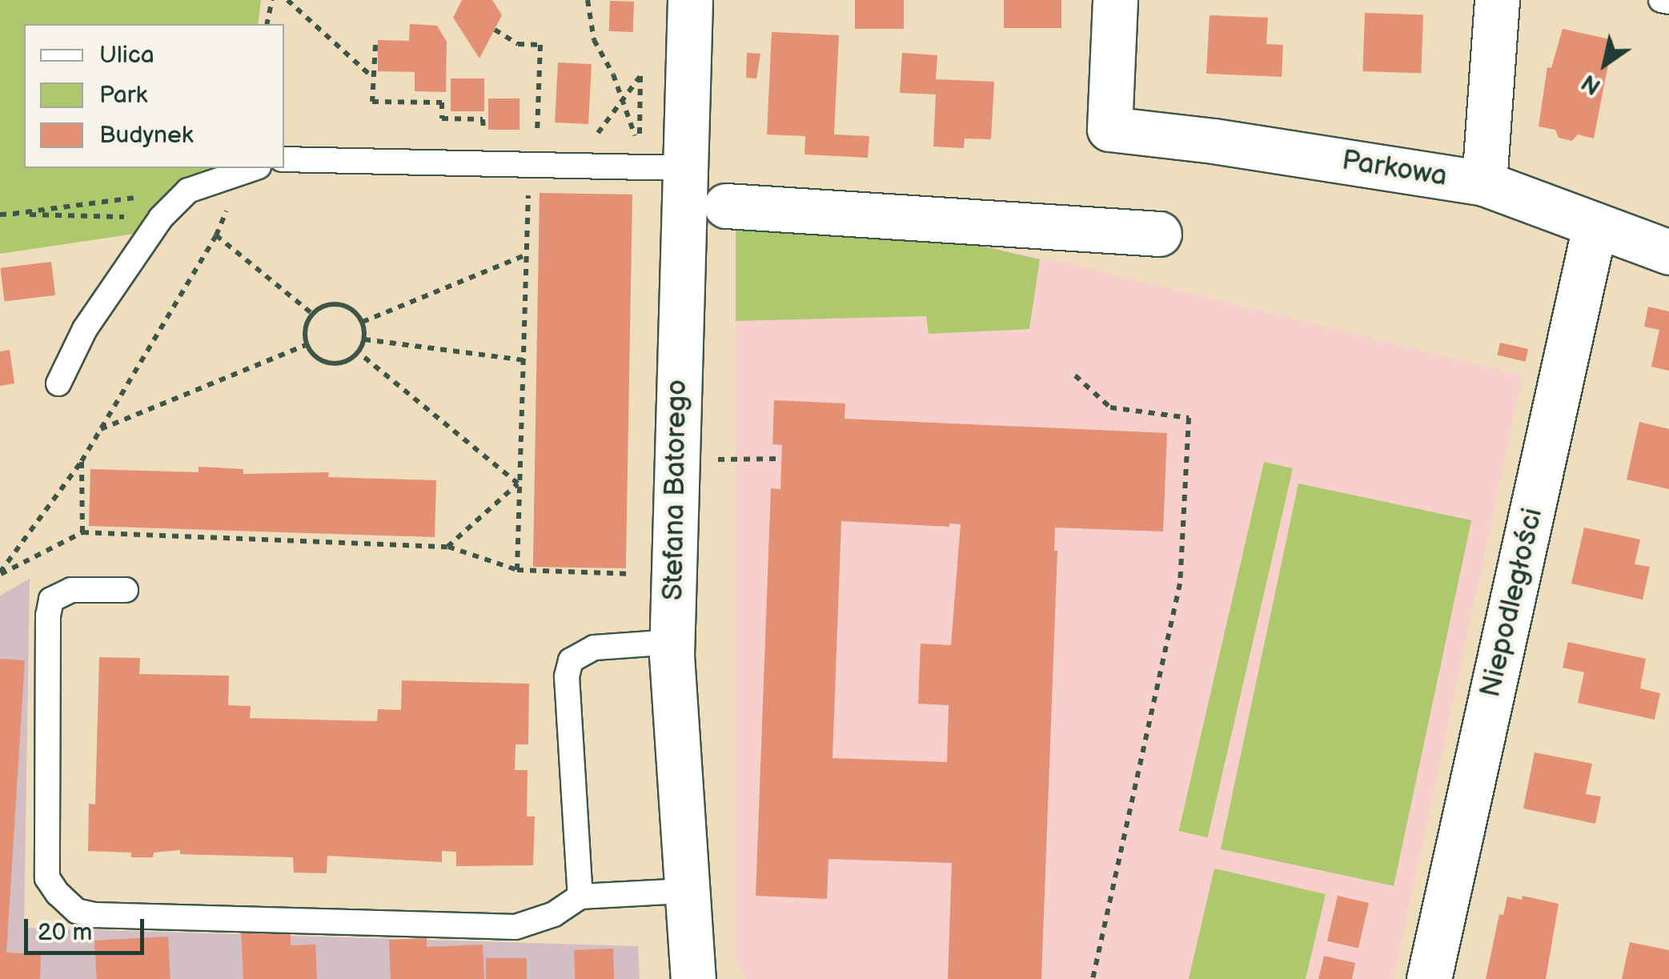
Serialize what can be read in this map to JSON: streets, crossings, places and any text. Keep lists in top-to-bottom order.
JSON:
{
  "streets": {
    "street": ["Parkowa", "Stefana Batorego", "Niepodległości"]
  },
  "crossings": [
    ["Parkowa", "Niepodległości"]
  ],
  "legend": ["Ulica", "Park", "Budynek"],
  "scale_bar": "20 m",
  "north": "bottom left"
}
